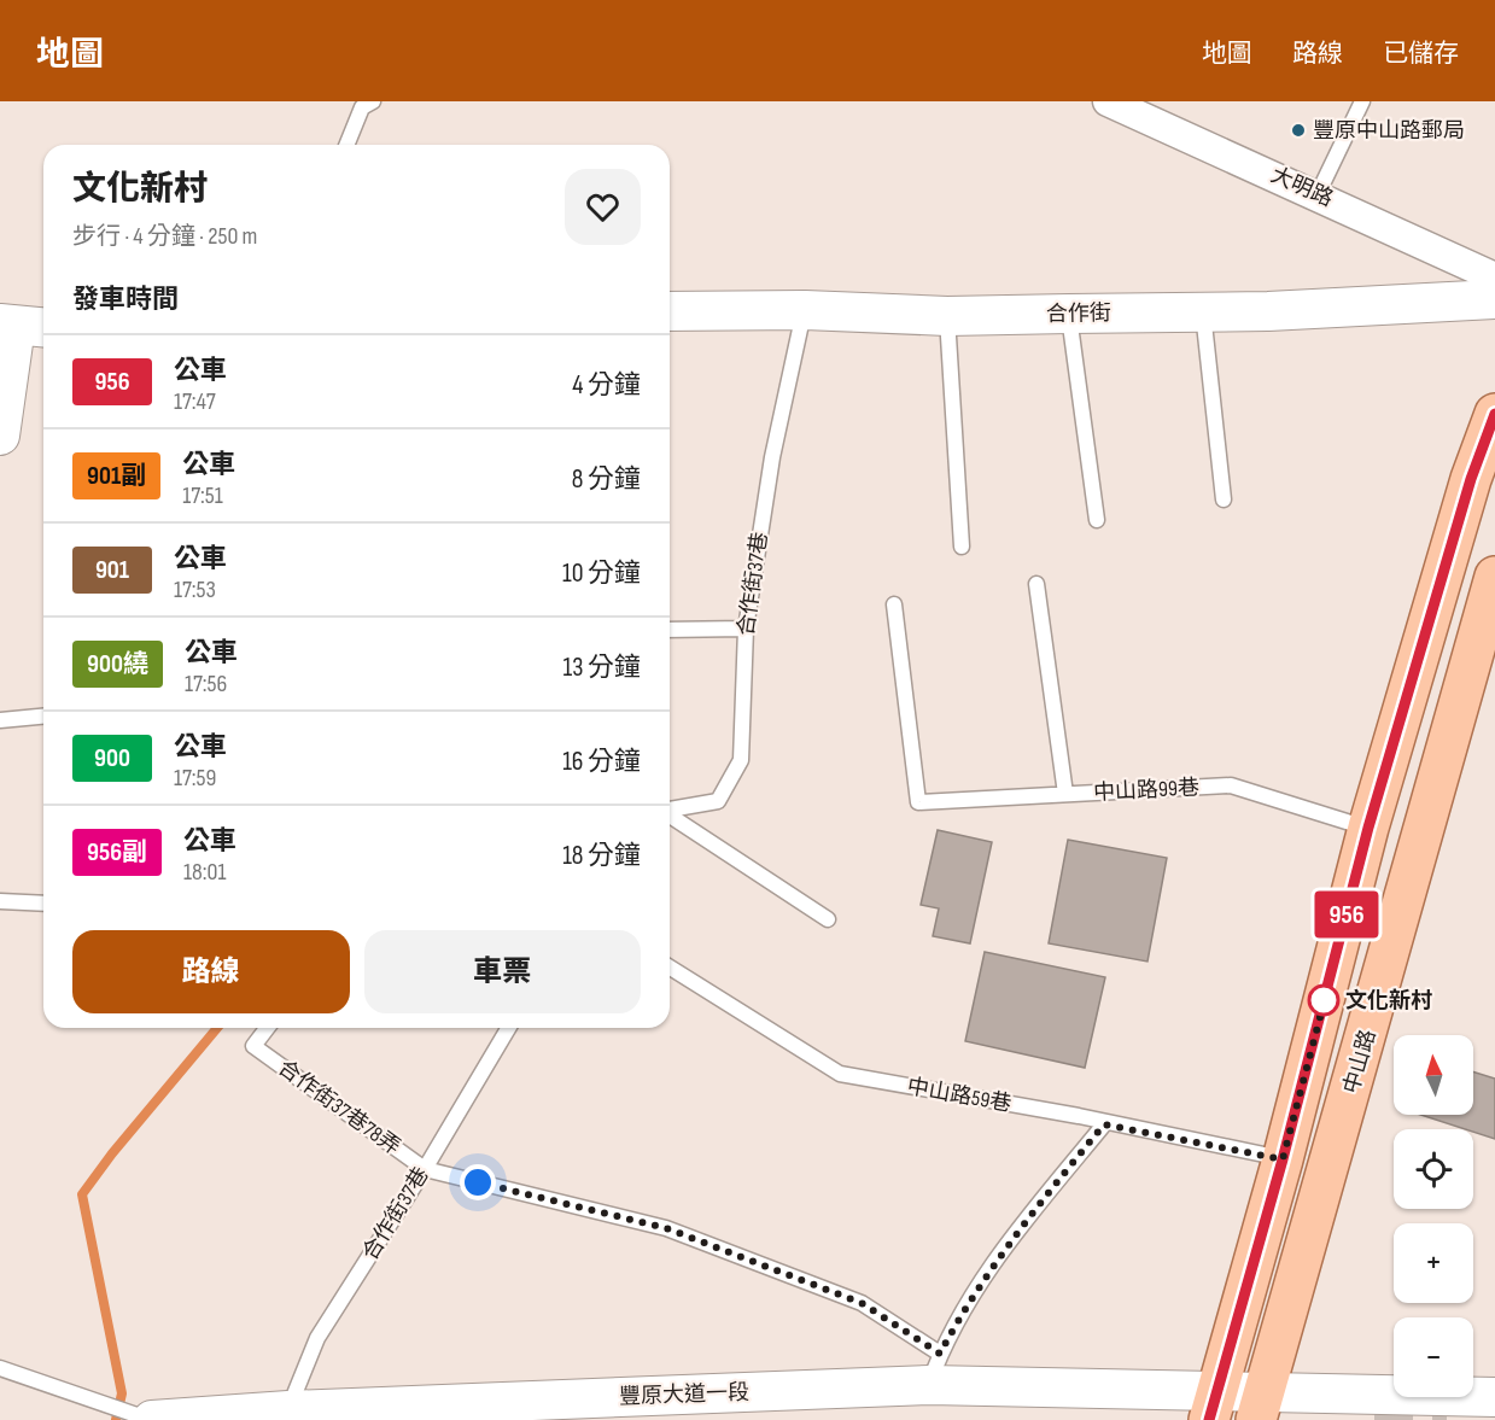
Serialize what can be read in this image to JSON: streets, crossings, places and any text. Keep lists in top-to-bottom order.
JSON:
{
  "streets": {
    "main road": ["中山路"],
    "street": ["大明路", "合作街", "豐原大道一段"],
    "lane": [
      "合作街37巷",
      "中山路99巷",
      "中山路59巷",
      "合作街37巷78弄"
    ]
  },
  "crossings": [
    ["合作街", "合作街37巷"],
    ["合作街37巷", "合作街37巷78弄"],
    ["合作街37巷", "豐原大道一段"],
    ["中山路", "豐原大道一段"]
  ],
  "places": ["豐原中山路郵局", "文化新村"],
  "lines": ["bus line 956"],
  "north": "top",
  "page": {
    "header": "地圖",
    "nav": ["地圖", "路線", "已儲存"],
    "on_map": "956",
    "heading": [
      ["文化新村", "步行 · 4 分鐘 · 250 m"],
      "發車時間"
    ],
    "list": [
      {
        "mark": "956",
        "name": "公車",
        "note": "17:47",
        "value": "4 分鐘"
      },
      {
        "mark": "901副",
        "name": "公車",
        "note": "17:51",
        "value": "8 分鐘"
      },
      {
        "mark": "901",
        "name": "公車",
        "note": "17:53",
        "value": "10 分鐘"
      },
      {
        "mark": "900繞",
        "name": "公車",
        "note": "17:56",
        "value": "13 分鐘"
      },
      {
        "mark": "900",
        "name": "公車",
        "note": "17:59",
        "value": "16 分鐘"
      },
      {
        "mark": "956副",
        "name": "公車",
        "note": "18:01",
        "value": "18 分鐘"
      }
    ],
    "buttons": ["路線", "車票"],
    "map_buttons": ["+", "−"]
  }
}
